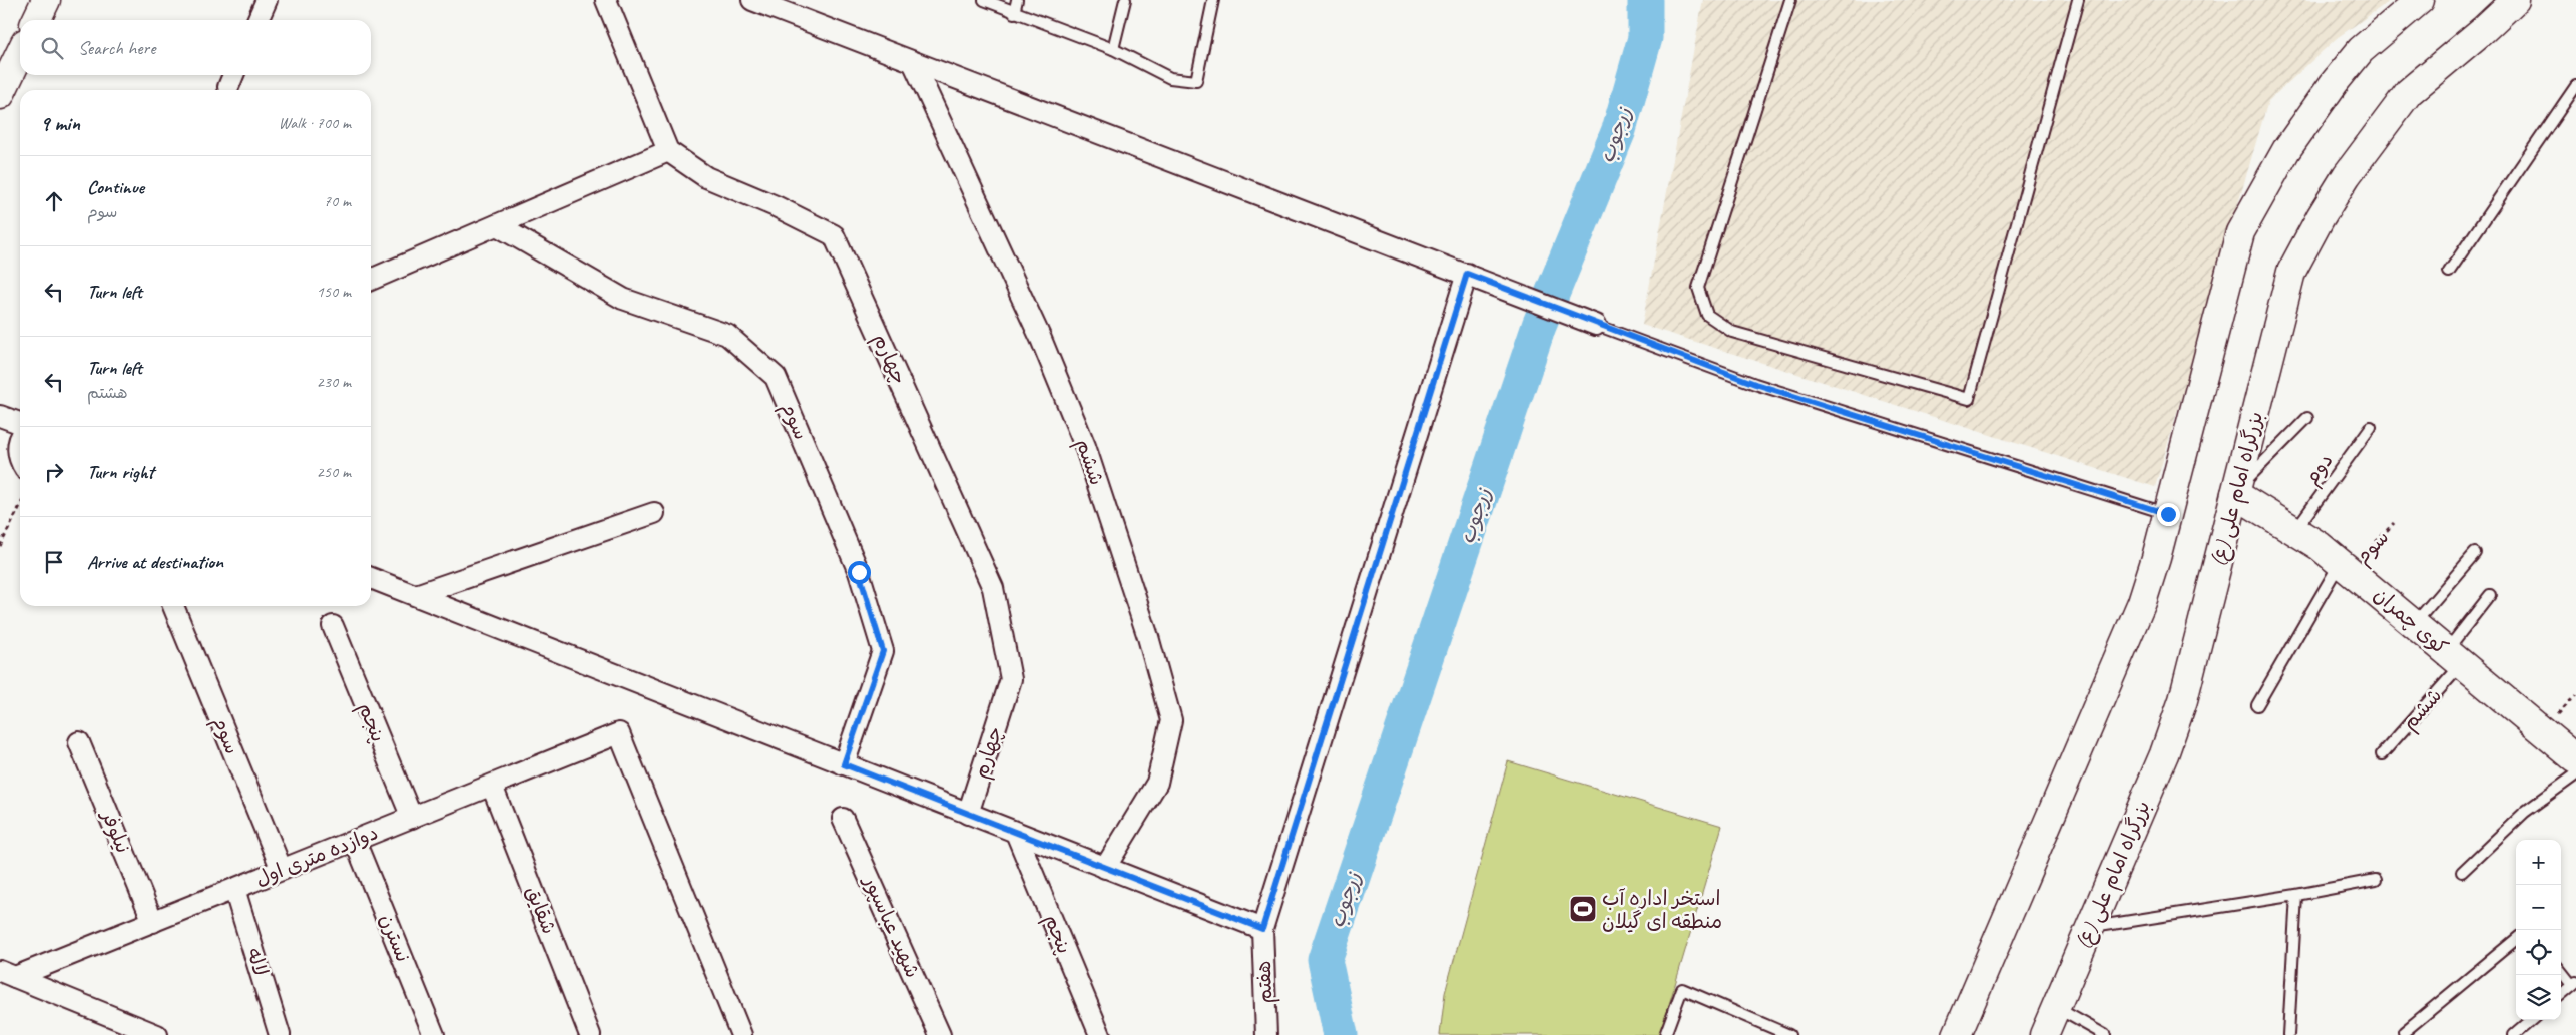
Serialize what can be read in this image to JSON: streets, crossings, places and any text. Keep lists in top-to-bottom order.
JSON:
{
  "streets": {
    "main road": ["بزرگراه امام علی (ع)", "کوی چمران"],
    "street": [
      "چهارم",
      "سوم",
      "ششم",
      "پنجم",
      "نیلوفر",
      "دوازده متری اول",
      "شقایق",
      "شهید عباسپور",
      "نسترن",
      "لاله",
      "هفتم"
    ],
    "lane": ["دوم"]
  },
  "crossings": [
    ["سوم", "کوی چمران"],
    ["سوم", "دوازده متری اول"],
    ["ششم", "کوی چمران"],
    ["دوم", "کوی چمران"],
    ["بزرگراه امام علی (ع)", "کوی چمران"],
    ["پنجم", "دوازده متری اول"],
    ["نیلوفر", "دوازده متری اول"],
    ["دوازده متری اول", "شقایق"],
    ["دوازده متری اول", "نسترن"],
    ["دوازده متری اول", "لاله"]
  ],
  "water": ["زرجوب"],
  "places": {
    "sports": ["استخر اداره آب منطقه ای گیلان"]
  },
  "page": {
    "search": "Search here",
    "heading": ["9 min", "Walk · 700 m"],
    "list": [
      ["Continue", "سوم", "70 m"],
      ["Turn left", "150 m"],
      ["Turn left", "هشتم", "230 m"],
      ["Turn right", "250 m"],
      "Arrive at destination"
    ],
    "map_buttons": ["+", "−"]
  }
}
